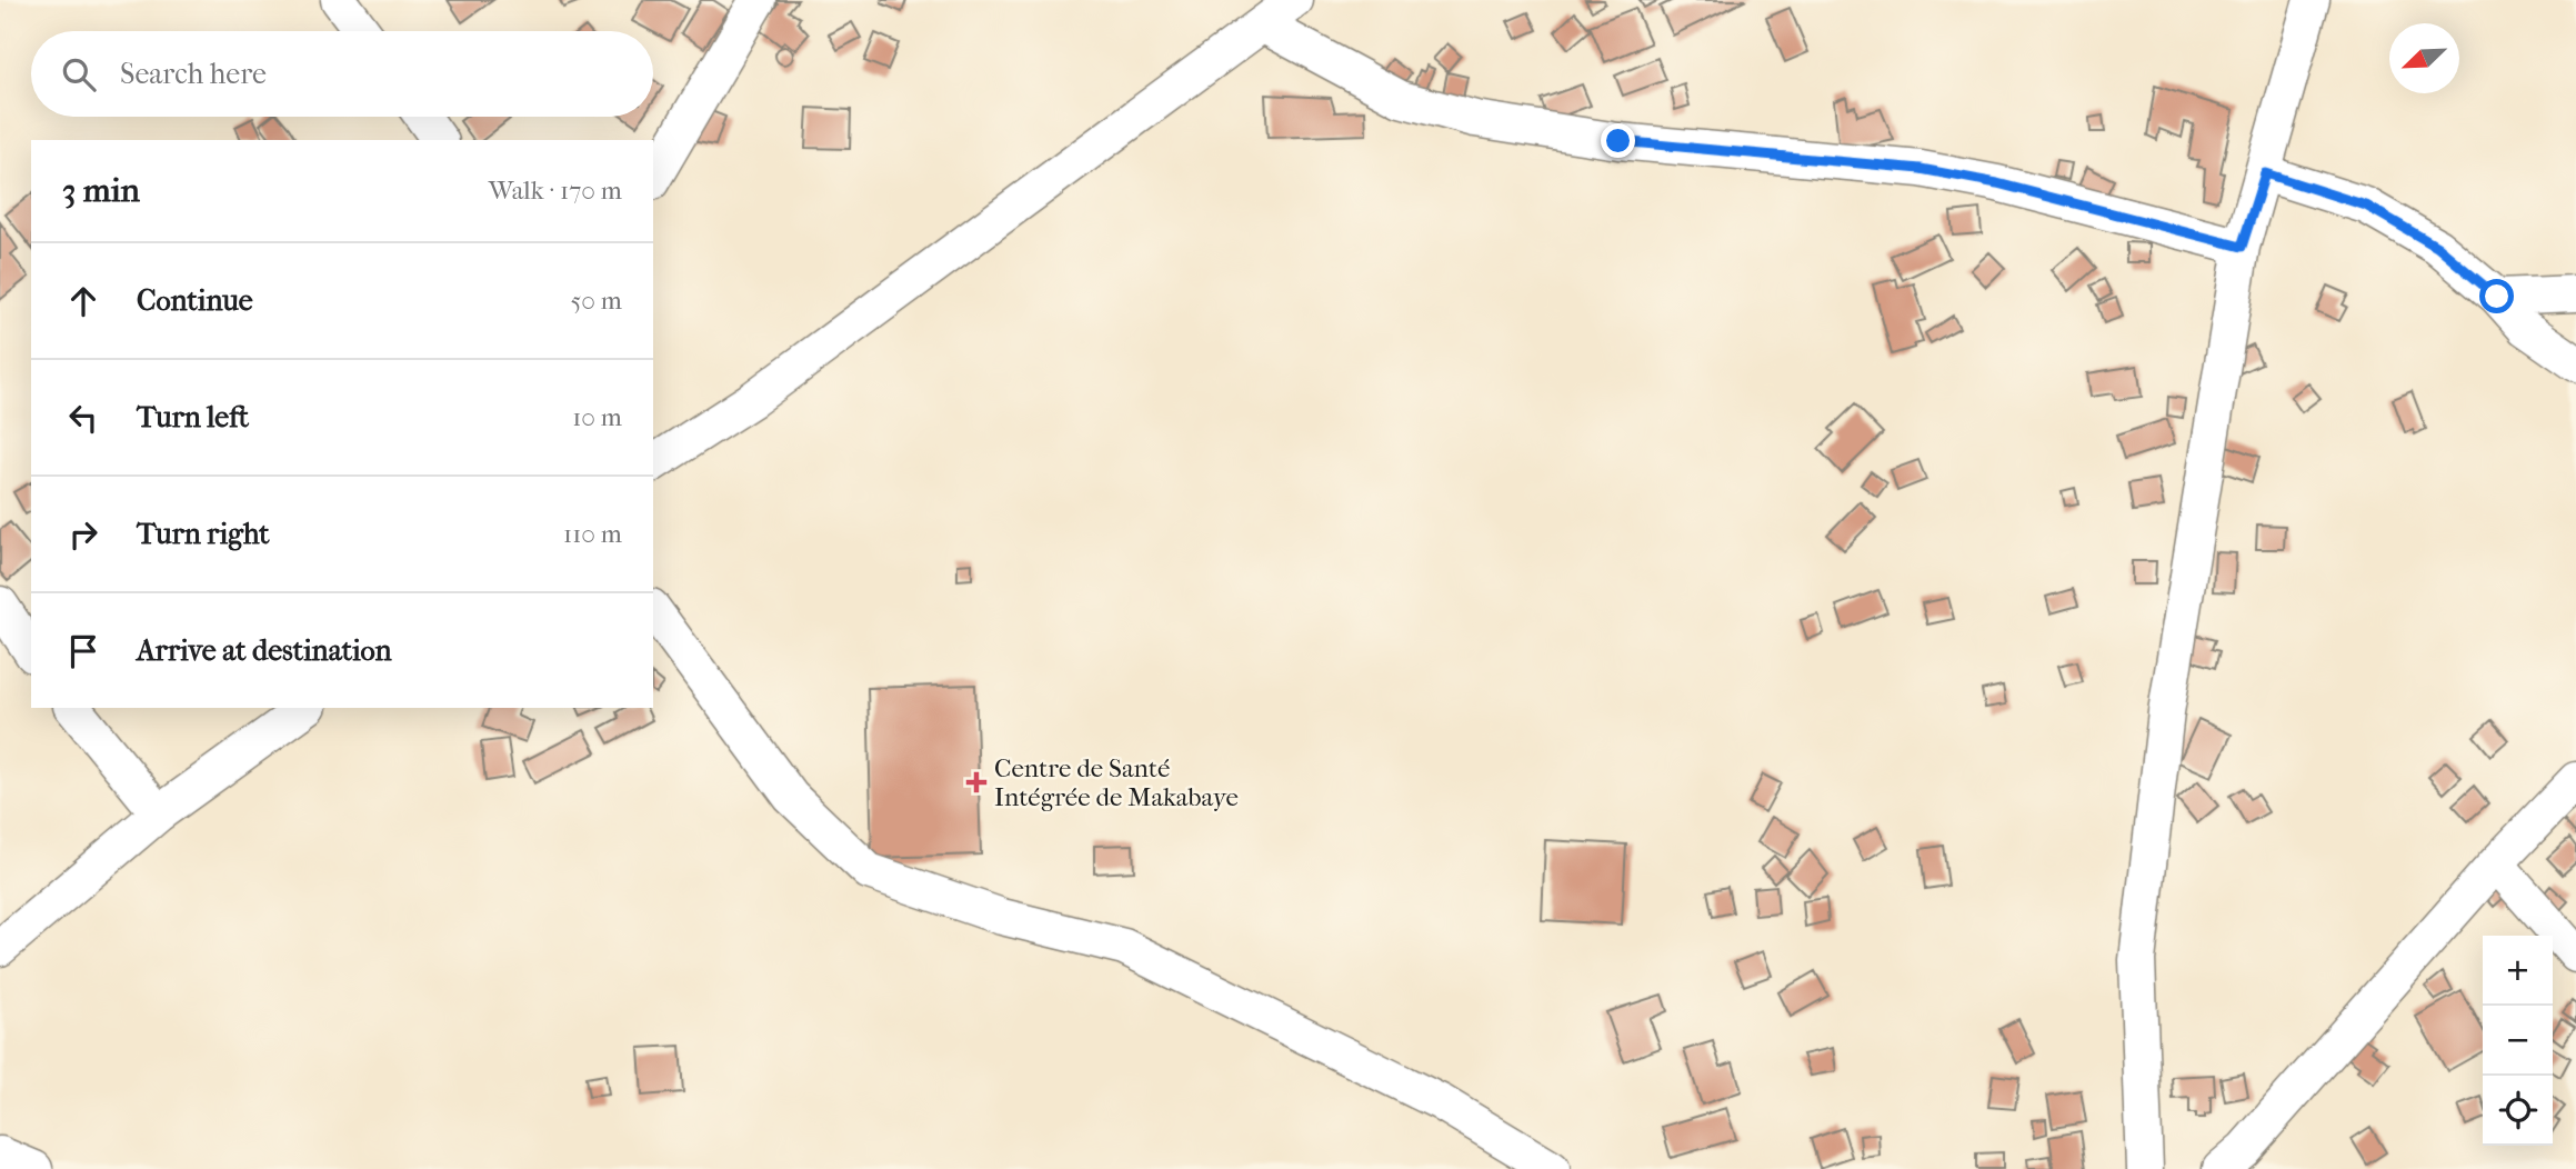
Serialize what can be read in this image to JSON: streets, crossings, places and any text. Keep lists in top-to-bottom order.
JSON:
{
  "places": {
    "health": ["Centre de Santé Intégrée de Makabaye"]
  },
  "north": "bottom left",
  "page": {
    "search": "Search here",
    "heading": ["3 min", "Walk · 170 m"],
    "list": [
      ["Continue", "50 m"],
      ["Turn left", "10 m"],
      ["Turn right", "110 m"],
      "Arrive at destination"
    ],
    "map_buttons": ["+", "−"]
  }
}
